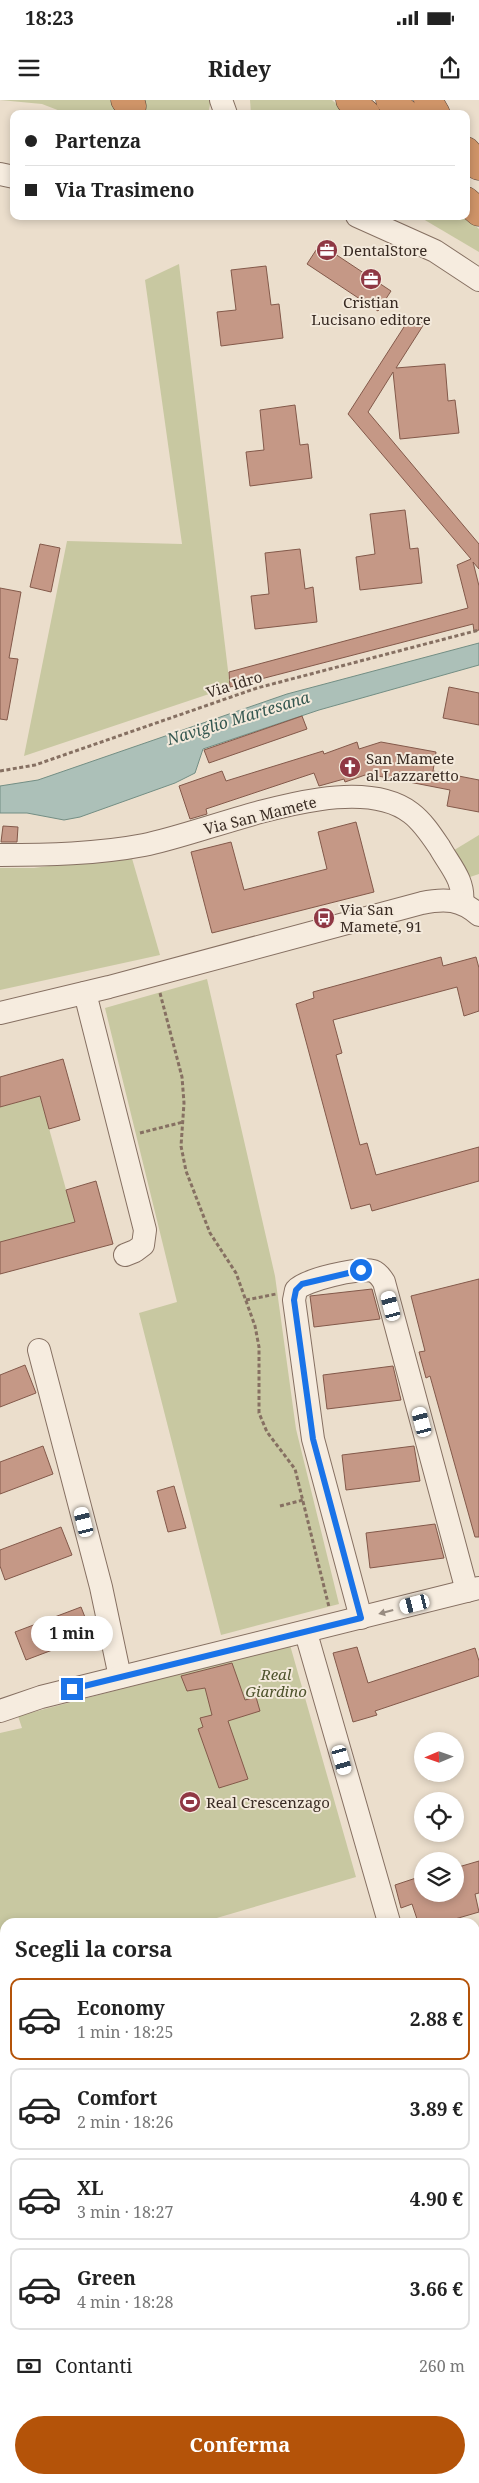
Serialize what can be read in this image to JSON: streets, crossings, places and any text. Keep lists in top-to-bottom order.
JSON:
{
  "streets": {
    "street": ["Via San Mamete"],
    "path": ["Via Idro"]
  },
  "water": ["Naviglio Martesana"],
  "parks": ["Real Giardino"],
  "places": {
    "office": ["DentalStore", "Cristian Lucisano editore"],
    "church": ["San Mamete al Lazzaretto"],
    "bus stop": ["Via San Mamete, 91"],
    "sports": ["Real Crescenzago"]
  },
  "north": "left",
  "page": {
    "status": "18:23",
    "header": "Ridey",
    "banner": ["Partenza", "Via Trasimeno"],
    "bubble": "1 min",
    "heading": "Scegli la corsa",
    "list": [
      {
        "name": "Economy",
        "note": "1 min · 18:25",
        "value": "2.88 €"
      },
      {
        "name": "Comfort",
        "note": "2 min · 18:26",
        "value": "3.89 €"
      },
      {
        "name": "XL",
        "note": "3 min · 18:27",
        "value": "4.90 €"
      },
      {
        "name": "Green",
        "note": "4 min · 18:28",
        "value": "3.66 €"
      }
    ],
    "pay": ["Contanti", "260 m"],
    "buttons": "Conferma"
  }
}
